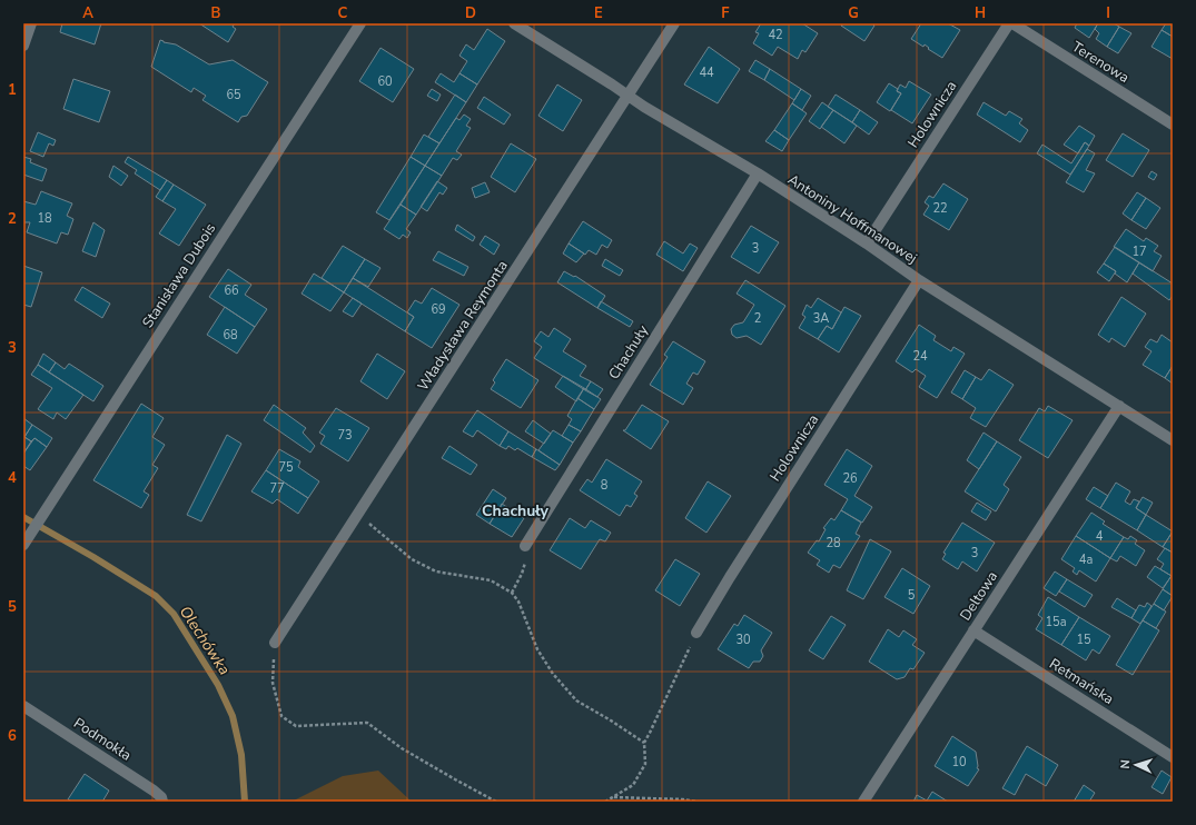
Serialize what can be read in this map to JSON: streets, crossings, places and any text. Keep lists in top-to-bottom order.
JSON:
{
  "streets": {
    "street": [
      "Terenowa",
      "Holownicza",
      "Antoniny Hoffmanowej",
      "Stanisława Dubois",
      "Władysława Reymonta",
      "Chachuły",
      "Deltowa",
      "Retmańska",
      "Podmokła"
    ]
  },
  "crossings": [
    ["Holownicza", "Antoniny Hoffmanowej"],
    ["Antoniny Hoffmanowej", "Władysława Reymonta"],
    ["Antoniny Hoffmanowej", "Chachuły"],
    ["Antoniny Hoffmanowej", "Deltowa"],
    ["Deltowa", "Retmańska"]
  ],
  "districts": ["Chachuły"],
  "water": ["Olechówka"],
  "house_numbers": [
    "42",
    "44",
    "60",
    "65",
    "22",
    "18",
    "3",
    "17",
    "66",
    "69",
    "2",
    "3A",
    "68",
    "24",
    "73",
    "75",
    "26",
    "8",
    "77",
    "4",
    "28",
    "3",
    "4a",
    "5",
    "15a",
    "30",
    "15",
    "10"
  ],
  "north": "left",
  "grid": {
    "columns": [
      "A",
      "B",
      "C",
      "D",
      "E",
      "F",
      "G",
      "H",
      "I"
    ],
    "rows": [
      "1",
      "2",
      "3",
      "4",
      "5",
      "6"
    ]
  }
}
